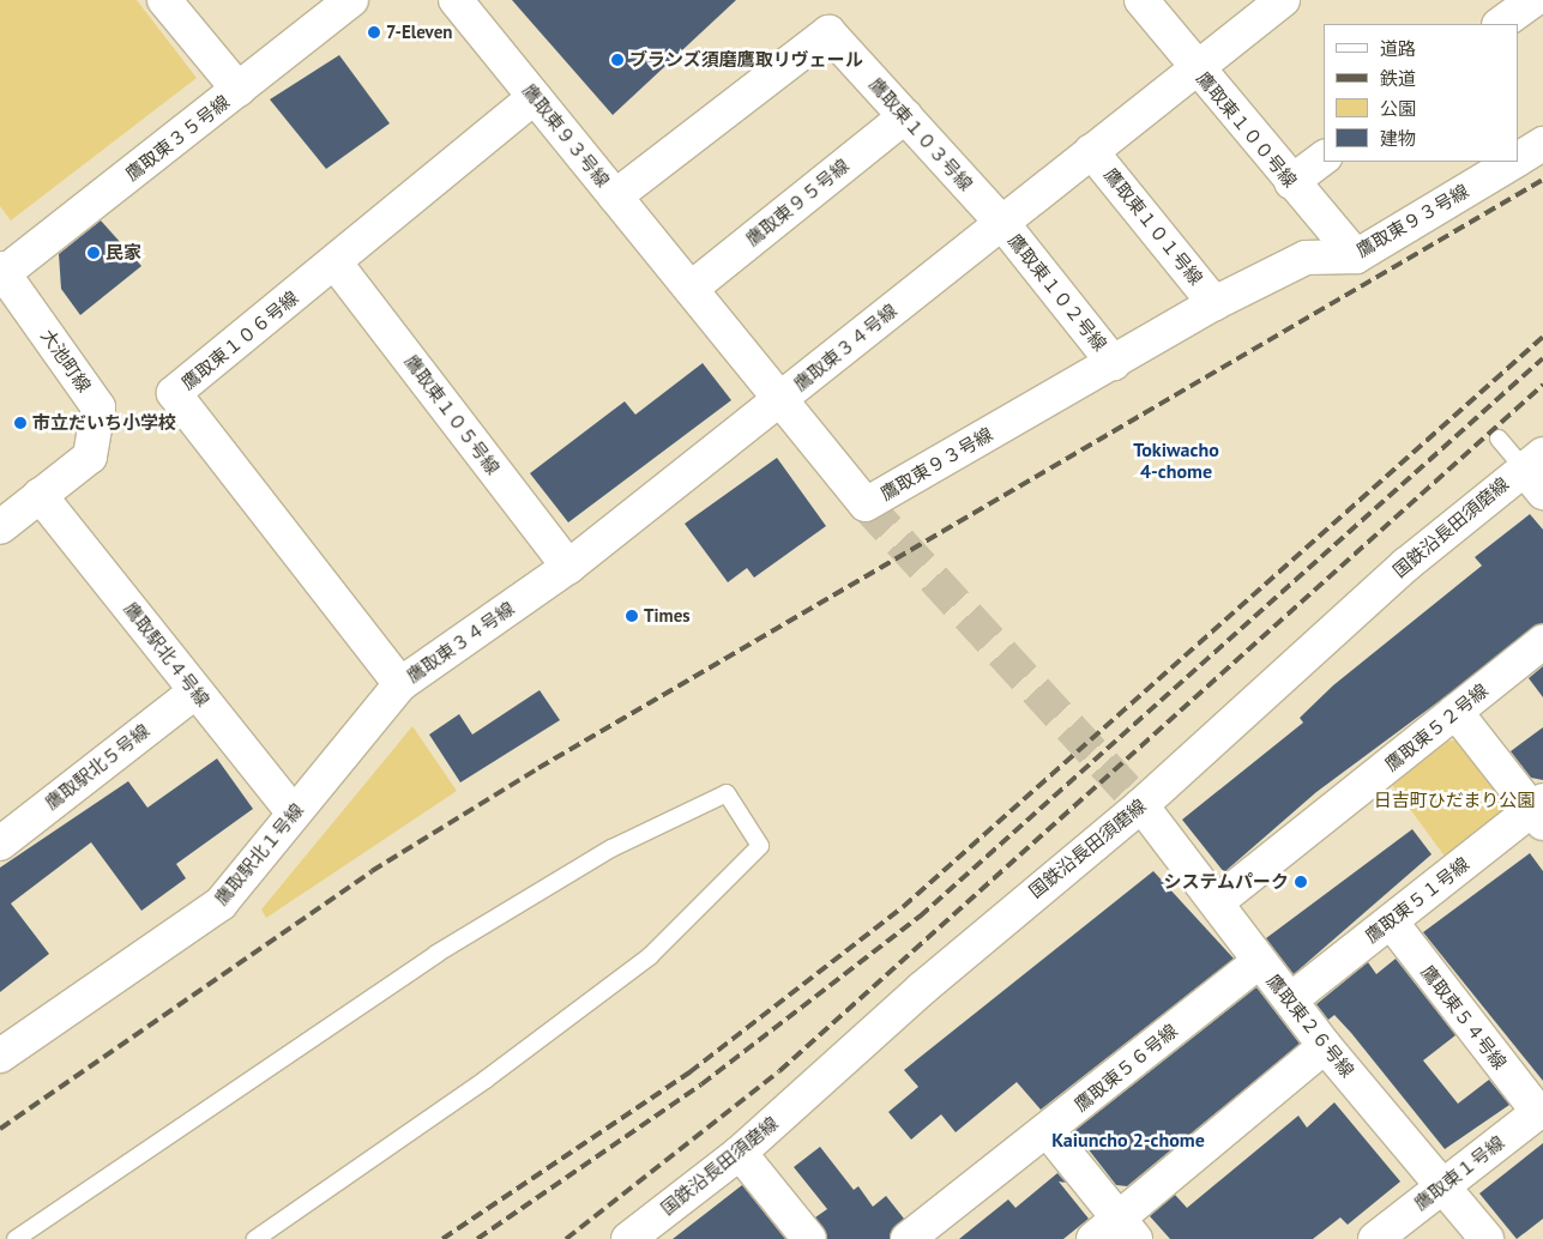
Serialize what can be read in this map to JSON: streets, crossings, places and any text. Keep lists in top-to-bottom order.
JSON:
{
  "streets": {
    "street": [
      "鷹取東１００号線",
      "鷹取東１０３号線",
      "鷹取東９３号線",
      "鷹取東３５号線",
      "鷹取東９５号線",
      "鷹取東１０１号線",
      "鷹取東１０２号線",
      "鷹取東１０６号線",
      "鷹取東３４号線",
      "大池町線",
      "鷹取東１０５号線",
      "国鉄沿長田須磨線",
      "鷹取駅北４号線",
      "鷹取東５２号線",
      "鷹取駅北５号線",
      "鷹取駅北１号線",
      "鷹取東５１号線",
      "鷹取東５４号線",
      "鷹取東２６号線",
      "鷹取東５６号線",
      "鷹取東１号線"
    ]
  },
  "crossings": [
    ["鷹取東１００号線", "鷹取東９３号線"],
    ["鷹取東１００号線", "鷹取東３４号線"],
    ["鷹取東１０３号線", "鷹取東９３号線"],
    ["鷹取東１０３号線", "鷹取東９５号線"],
    ["鷹取東１０３号線", "鷹取東１０２号線"],
    ["鷹取東１０３号線", "鷹取東３４号線"],
    ["鷹取東９３号線", "鷹取東９５号線"],
    ["鷹取東９３号線", "鷹取東１０１号線"],
    ["鷹取東９３号線", "鷹取東１０２号線"],
    ["鷹取東９３号線", "鷹取東１０６号線"],
    ["鷹取東９３号線", "鷹取東３４号線"],
    ["鷹取東３５号線", "大池町線"],
    ["鷹取東１０１号線", "鷹取東３４号線"],
    ["鷹取東１０２号線", "鷹取東３４号線"],
    ["鷹取東１０６号線", "鷹取東３４号線"],
    ["鷹取東１０６号線", "鷹取東１０５号線"],
    ["鷹取東１０６号線", "鷹取駅北１号線"],
    ["鷹取東３４号線", "鷹取東１０５号線"],
    ["鷹取東３４号線", "鷹取駅北１号線"],
    ["大池町線", "鷹取駅北４号線"],
    ["国鉄沿長田須磨線", "鷹取東２６号線"],
    ["鷹取駅北４号線", "鷹取駅北５号線"],
    ["鷹取駅北４号線", "鷹取駅北１号線"],
    ["鷹取東５２号線", "鷹取東２６号線"],
    ["鷹取東５１号線", "鷹取東５４号線"],
    ["鷹取東５１号線", "鷹取東２６号線"],
    ["鷹取東５４号線", "鷹取東１号線"],
    ["鷹取東２６号線", "鷹取東５６号線"],
    ["鷹取東２６号線", "鷹取東１号線"]
  ],
  "districts": ["Tokiwacho 4-chome", "Kaiuncho 2-chome"],
  "parks": ["日吉町ひだまり公園"],
  "places": [
    "7-Eleven",
    "ブランズ須磨鷹取リヴェール",
    "民家",
    "市立だいち小学校",
    "Times",
    "システムパーク"
  ],
  "legend": [
    "道路",
    "鉄道",
    "公園",
    "建物"
  ]
}
